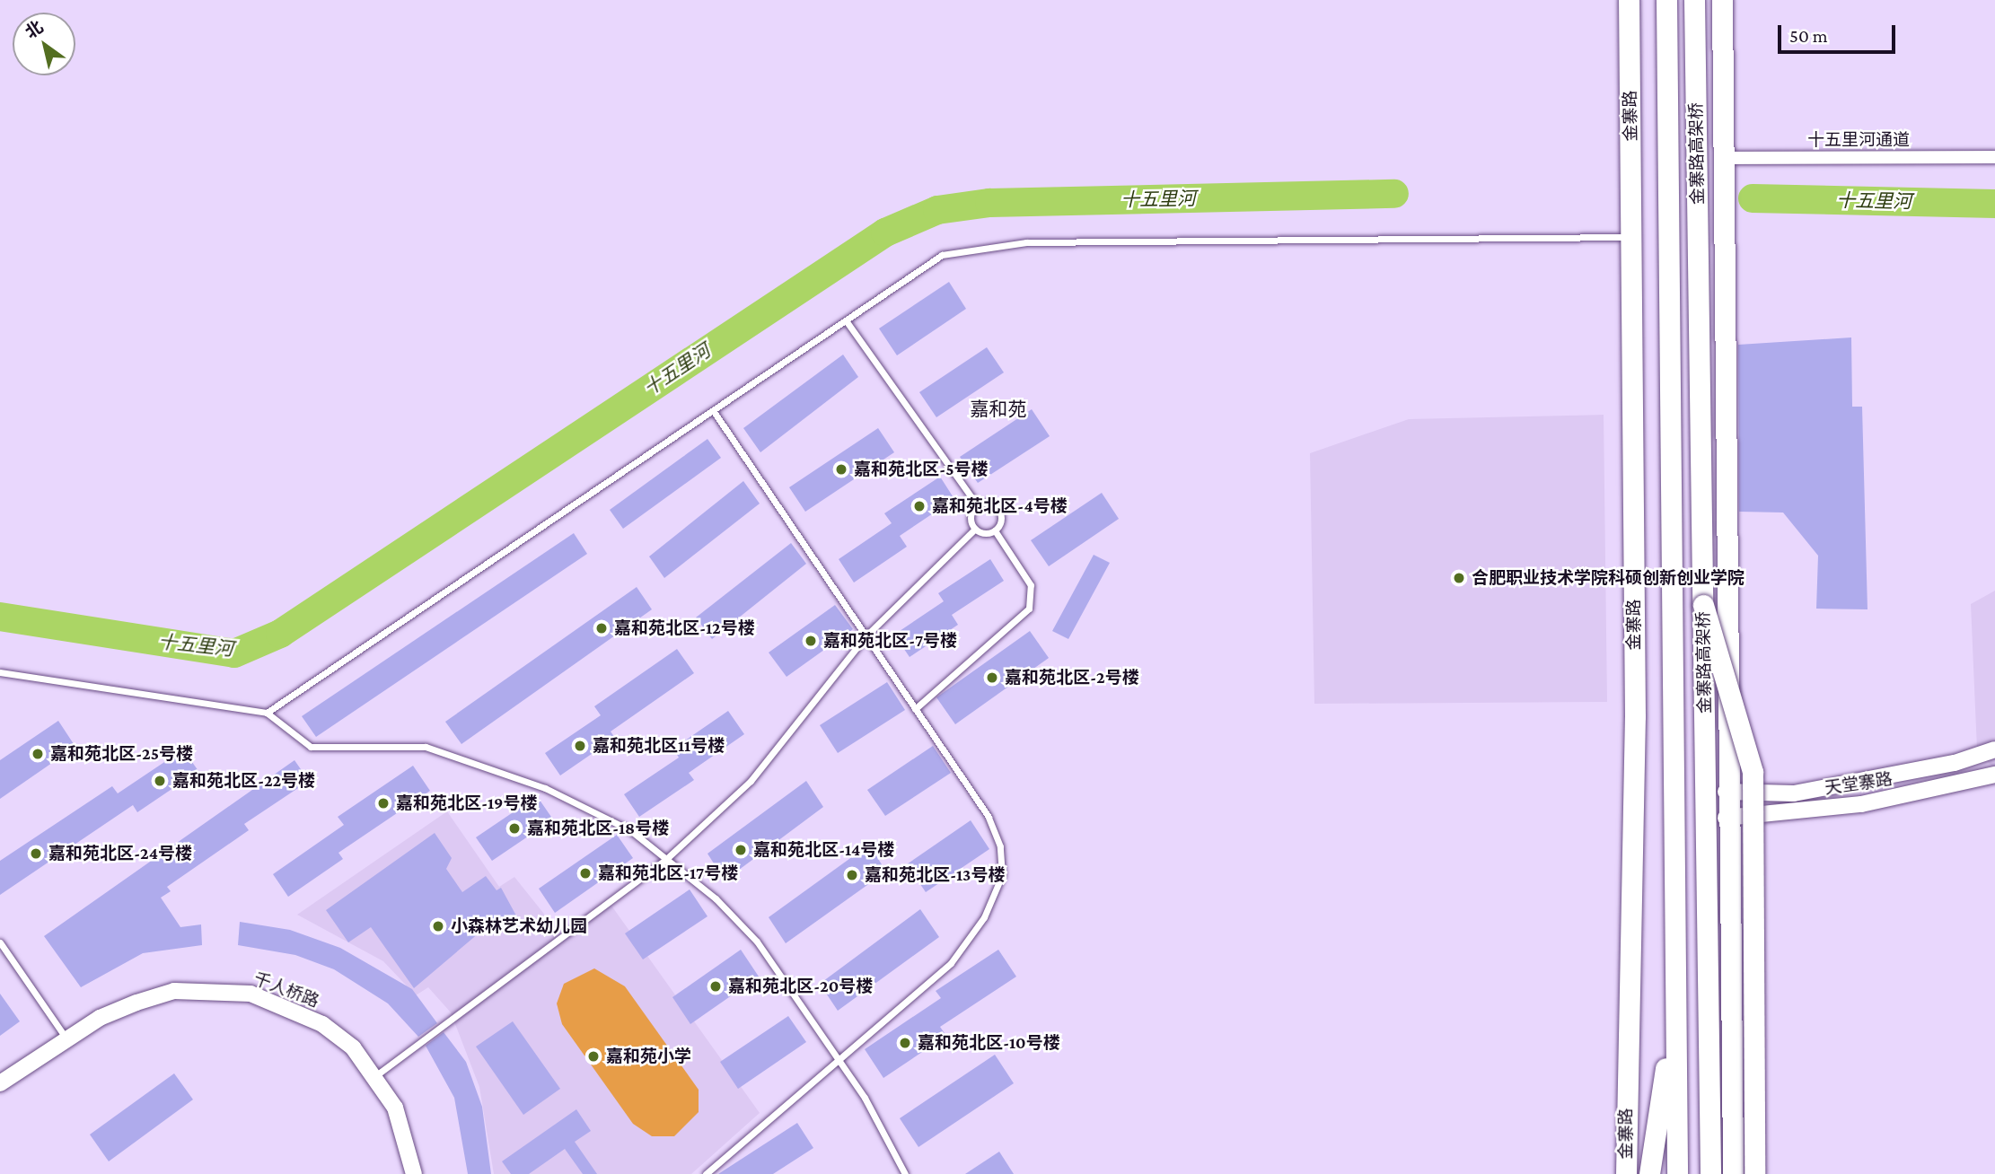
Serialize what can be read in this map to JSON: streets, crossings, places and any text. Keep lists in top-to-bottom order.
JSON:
{
  "streets": {
    "main road": ["金寨路", "金寨路高架桥"],
    "street": ["十五里河通道", "天堂寨路", "千人桥路"]
  },
  "districts": ["嘉和苑"],
  "water": ["十五里河"],
  "places": [
    "嘉和苑北区-5号楼",
    "嘉和苑北区-4号楼",
    "合肥职业技术学院科硕创新创业学院",
    "嘉和苑北区-12号楼",
    "嘉和苑北区-7号楼",
    "嘉和苑北区-2号楼",
    "嘉和苑北区11号楼",
    "嘉和苑北区-25号楼",
    "嘉和苑北区-22号楼",
    "嘉和苑北区-19号楼",
    "嘉和苑北区-18号楼",
    "嘉和苑北区-14号楼",
    "嘉和苑北区-24号楼",
    "嘉和苑北区-17号楼",
    "嘉和苑北区-13号楼",
    "小森林艺术幼儿园",
    "嘉和苑北区-20号楼",
    "嘉和苑北区-10号楼",
    "嘉和苑小学"
  ],
  "scale_bar": "50 m",
  "north": "top left"
}
